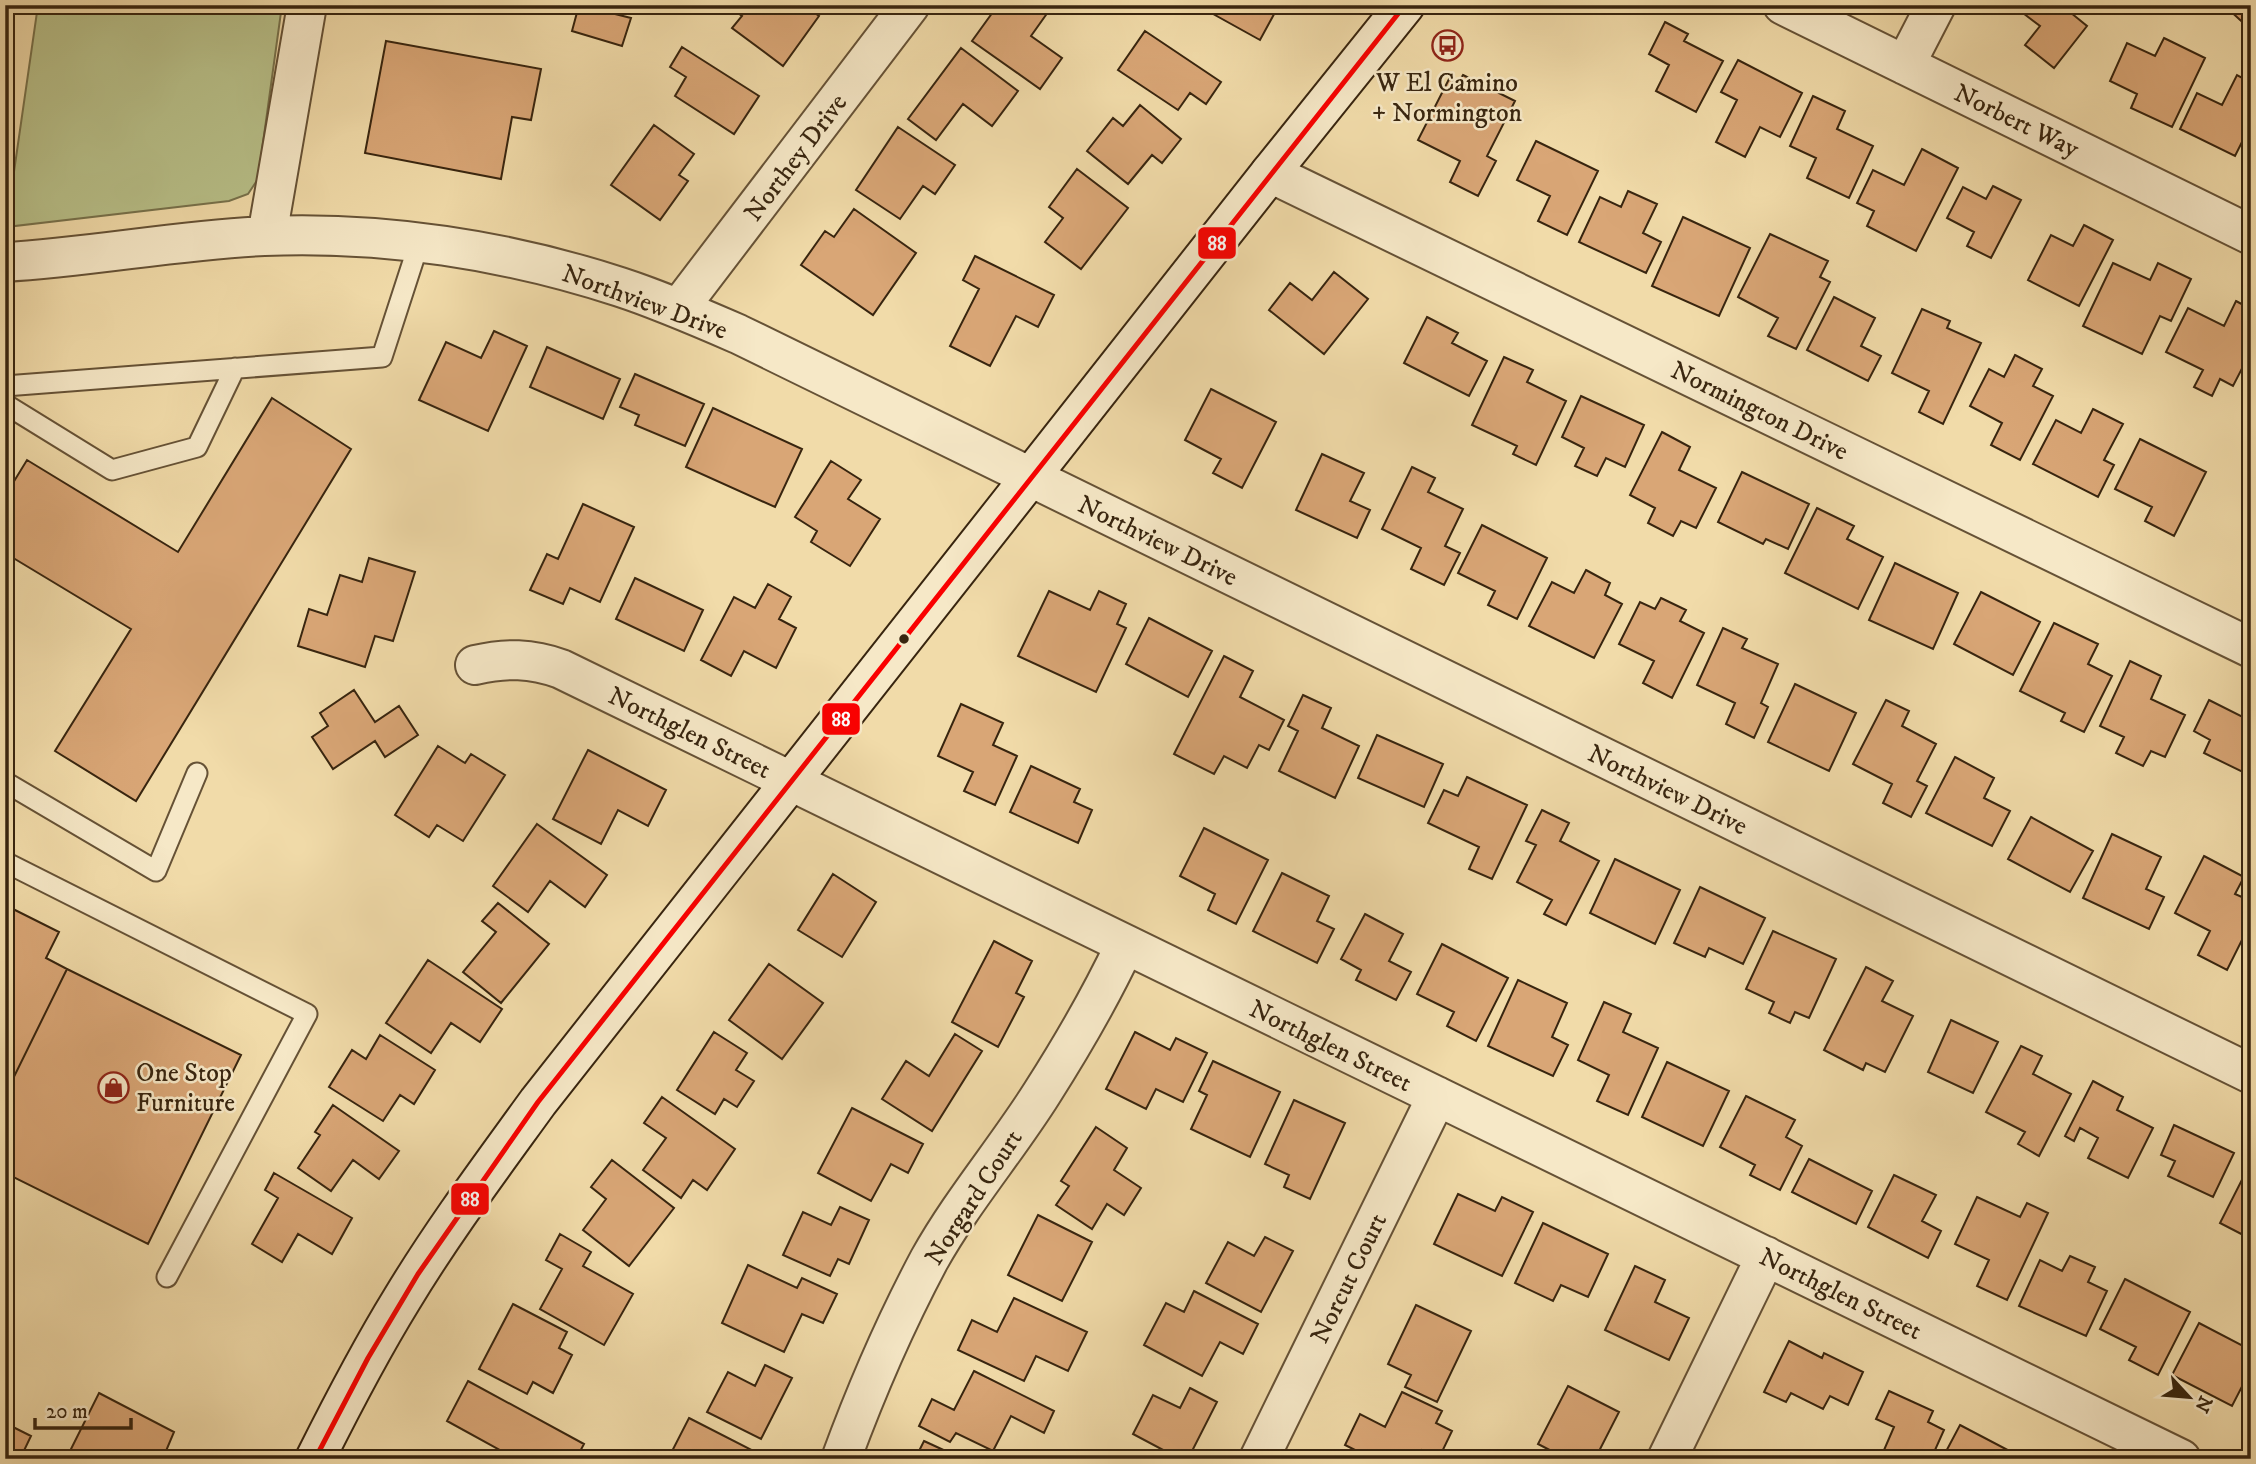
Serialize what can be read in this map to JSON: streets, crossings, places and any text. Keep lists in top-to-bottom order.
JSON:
{
  "streets": {
    "street": [
      "Norbert Way",
      "Northey Drive",
      "Northview Drive",
      "Normington Drive",
      "Northglen Street",
      "Norgard Court",
      "Norcut Court"
    ]
  },
  "crossings": [
    ["Northey Drive", "Northview Drive"],
    ["Northglen Street", "Norgard Court"],
    ["Northglen Street", "Norcut Court"]
  ],
  "places": {
    "bus stop": ["W El Camino + Normington"],
    "shop": ["One Stop Furniture"]
  },
  "lines": ["transit line 88"],
  "scale_bar": "20 m",
  "north": "bottom right"
}
